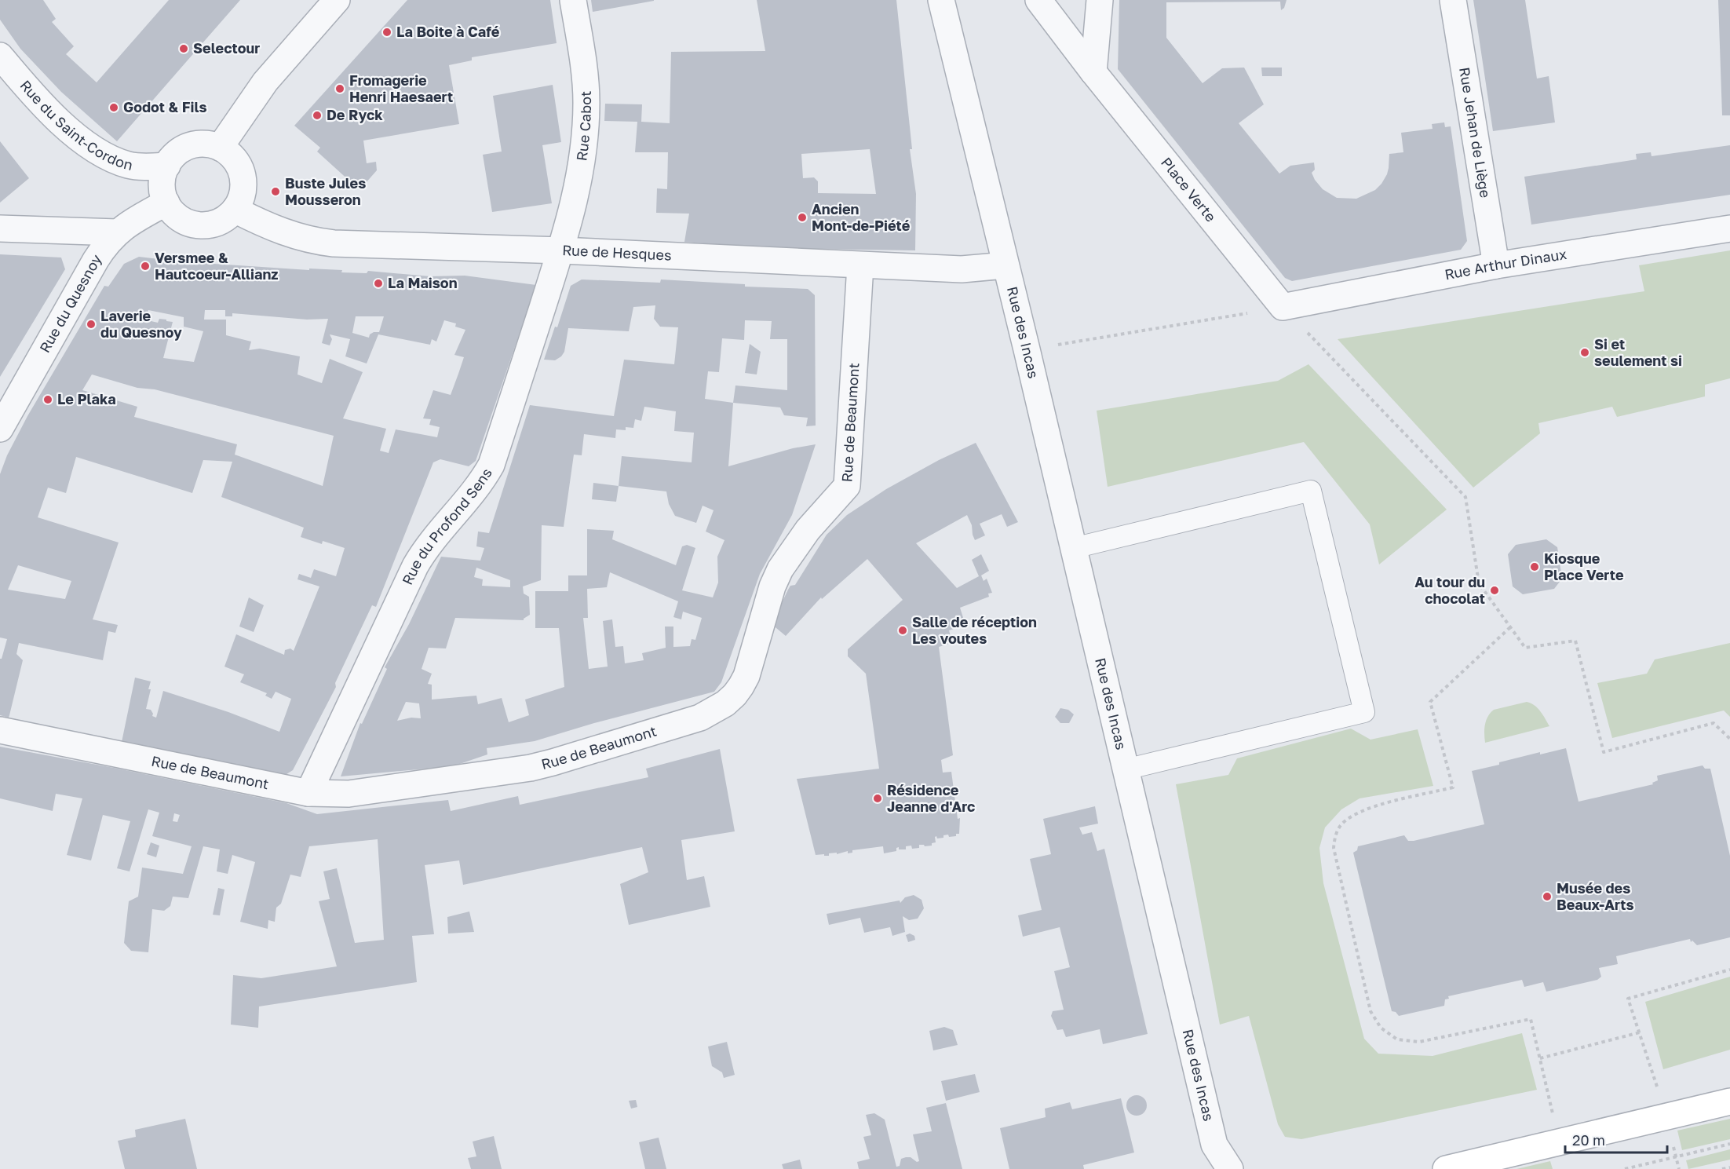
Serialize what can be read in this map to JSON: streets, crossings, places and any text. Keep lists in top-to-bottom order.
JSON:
{
  "streets": {
    "street": [
      "Rue du Saint-Cordon",
      "Rue Cabot",
      "Rue Jehan de Liège",
      "Place Verte",
      "Rue de Hesques",
      "Rue Arthur Dinaux",
      "Rue du Quesnoy",
      "Rue des Incas",
      "Rue de Beaumont",
      "Rue du Profond Sens"
    ]
  },
  "crossings": [
    ["Rue du Saint-Cordon", "Rue de Hesques"],
    ["Rue du Saint-Cordon", "Rue du Quesnoy"],
    ["Rue Cabot", "Rue de Hesques"],
    ["Rue Cabot", "Rue du Profond Sens"],
    ["Rue Jehan de Liège", "Rue Arthur Dinaux"],
    ["Place Verte", "Rue Arthur Dinaux"],
    ["Rue de Hesques", "Rue du Quesnoy"],
    ["Rue de Hesques", "Rue des Incas"],
    ["Rue de Hesques", "Rue de Beaumont"],
    ["Rue de Hesques", "Rue du Profond Sens"],
    ["Rue de Beaumont", "Rue du Profond Sens"]
  ],
  "places": [
    "La Boite à Café",
    "Selectour",
    "Fromagerie Henri Haesaert",
    "Godot & Fils",
    "De Ryck",
    "Buste Jules Mousseron",
    "Ancien Mont-de-Piété",
    "Versmee & Hautcoeur-Allianz",
    "La Maison",
    "Laverie du Quesnoy",
    "Si et seulement si",
    "Le Plaka",
    "Kiosque Place Verte",
    "Au tour du chocolat",
    "Salle de réception Les voutes",
    "Résidence Jeanne d'Arc",
    "Musée des Beaux-Arts"
  ],
  "scale_bar": "20 m"
}
